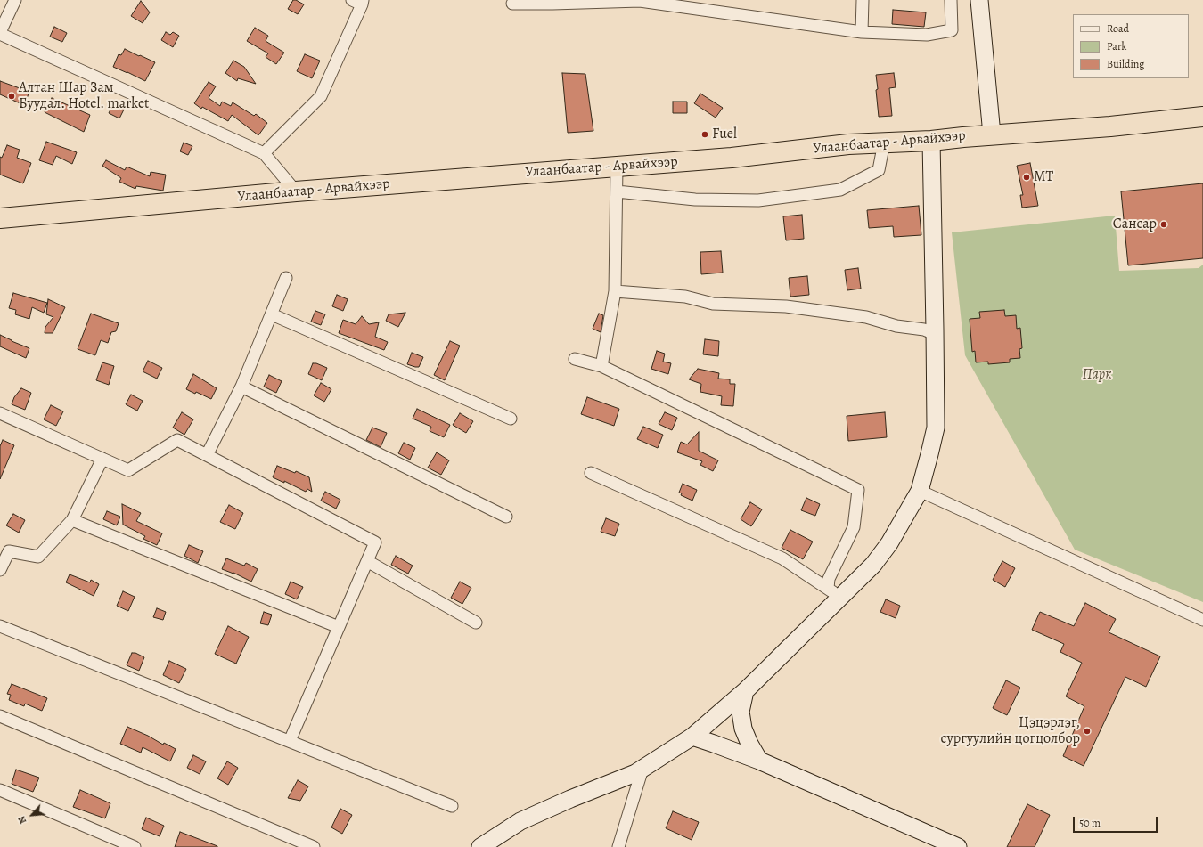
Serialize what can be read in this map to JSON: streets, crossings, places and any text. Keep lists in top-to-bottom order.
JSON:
{
  "streets": {
    "highway": ["Улаанбаатар - Арвайхээр"]
  },
  "parks": ["Парк"],
  "places": [
    "Алтан Шар Зам Буудал. Hotel. market",
    "Fuel",
    "МТ",
    "Сансар",
    "Цэцэрлэг, сургуулийн цогцолбор"
  ],
  "legend": ["Road", "Park", "Building"],
  "scale_bar": "50 m",
  "north": "bottom left"
}
